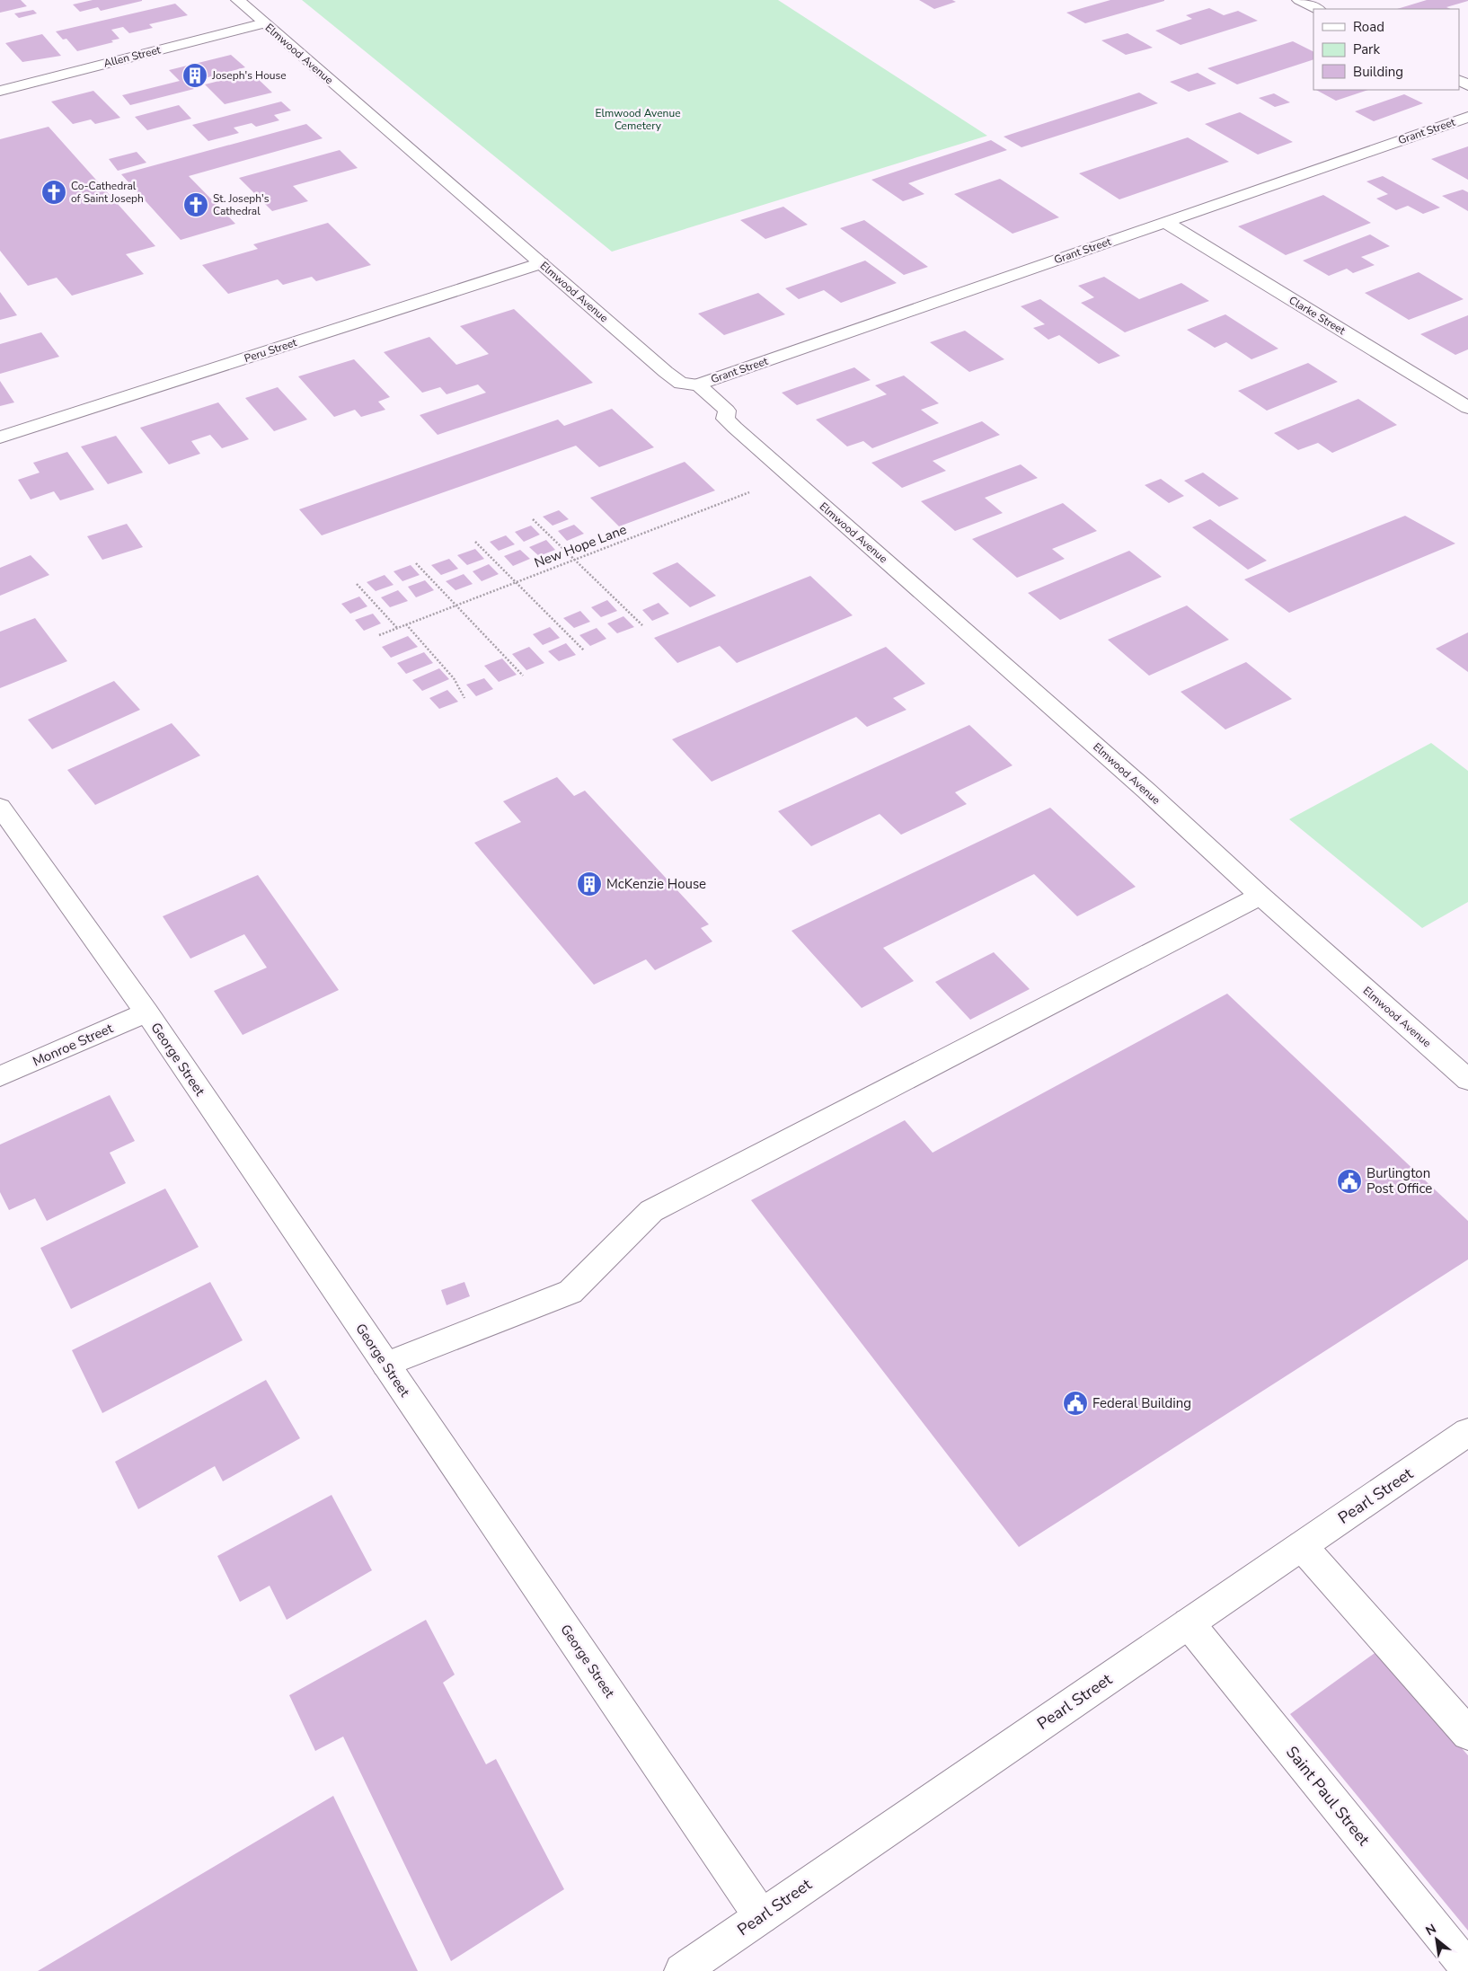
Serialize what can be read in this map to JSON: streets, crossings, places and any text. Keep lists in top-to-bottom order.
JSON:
{
  "streets": {
    "street": [
      "Elmwood Avenue",
      "Allen Street",
      "Grant Street",
      "Clarke Street",
      "Peru Street",
      "Monroe Street",
      "George Street",
      "Pearl Street",
      "Saint Paul Street"
    ],
    "path": ["New Hope Lane"]
  },
  "crossings": [
    ["Elmwood Avenue", "Allen Street"],
    ["Elmwood Avenue", "Grant Street"],
    ["Elmwood Avenue", "Peru Street"],
    ["Elmwood Avenue", "New Hope Lane"],
    ["Grant Street", "Clarke Street"],
    ["Monroe Street", "George Street"],
    ["George Street", "Pearl Street"],
    ["Pearl Street", "Saint Paul Street"]
  ],
  "parks": ["Elmwood Avenue Cemetery"],
  "places": {
    "building": ["Joseph's House", "McKenzie House"],
    "church": ["Co-Cathedral of Saint Joseph", "St. Joseph's Cathedral"],
    "public building": ["Burlington Post Office", "Federal Building"]
  },
  "legend": ["Road", "Park", "Building"],
  "north": "top left"
}
